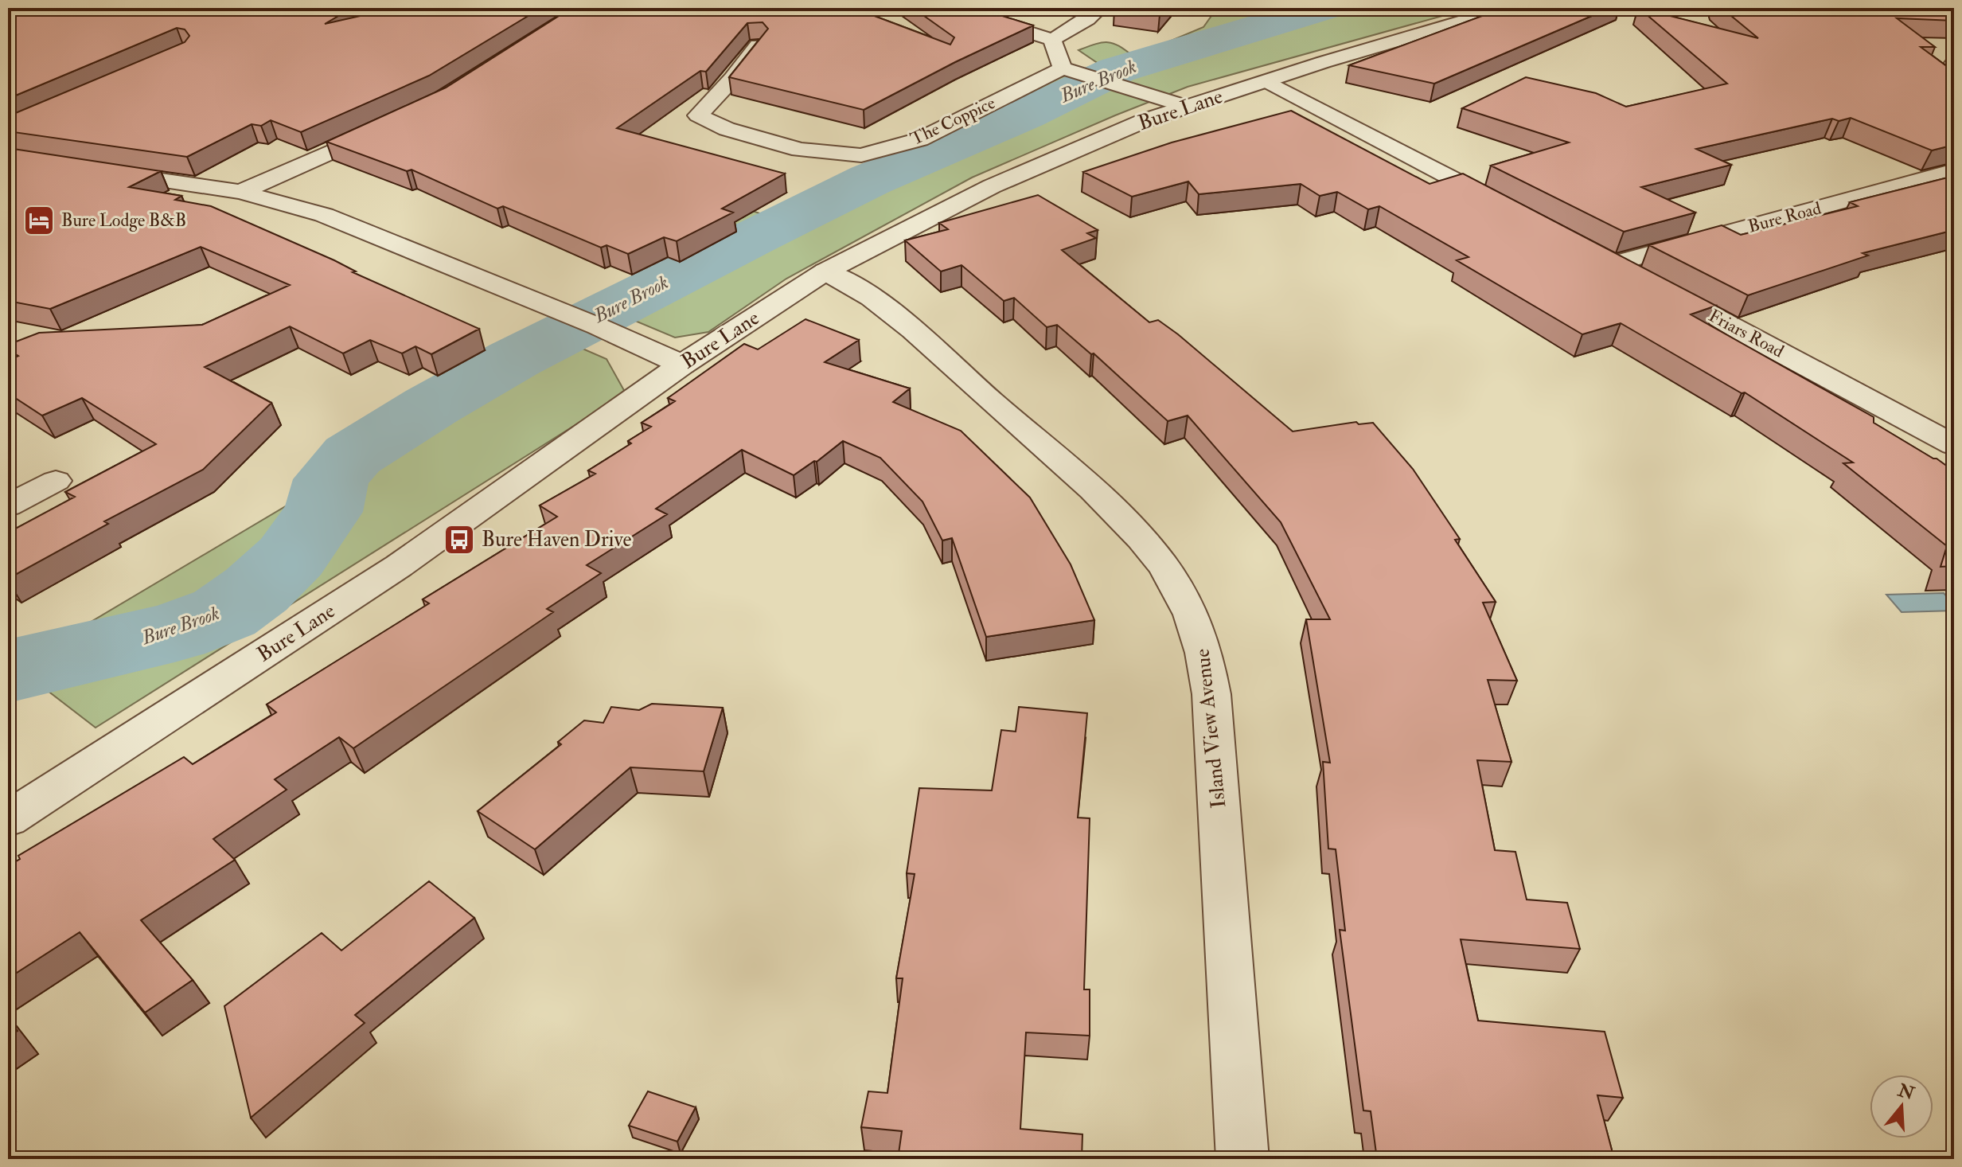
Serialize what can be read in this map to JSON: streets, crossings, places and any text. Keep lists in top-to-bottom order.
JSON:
{
  "streets": {
    "street": [
      "Bure Lane",
      "The Coppice",
      "Bure Road",
      "Friars Road",
      "Island View Avenue"
    ]
  },
  "crossings": [
    ["Bure Lane", "Island View Avenue"],
    ["Bure Road", "Friars Road"]
  ],
  "water": ["Bure Brook"],
  "places": {
    "hotel": ["Bure Lodge B&B"],
    "bus stop": ["Bure Haven Drive"]
  },
  "north": "top"
}
